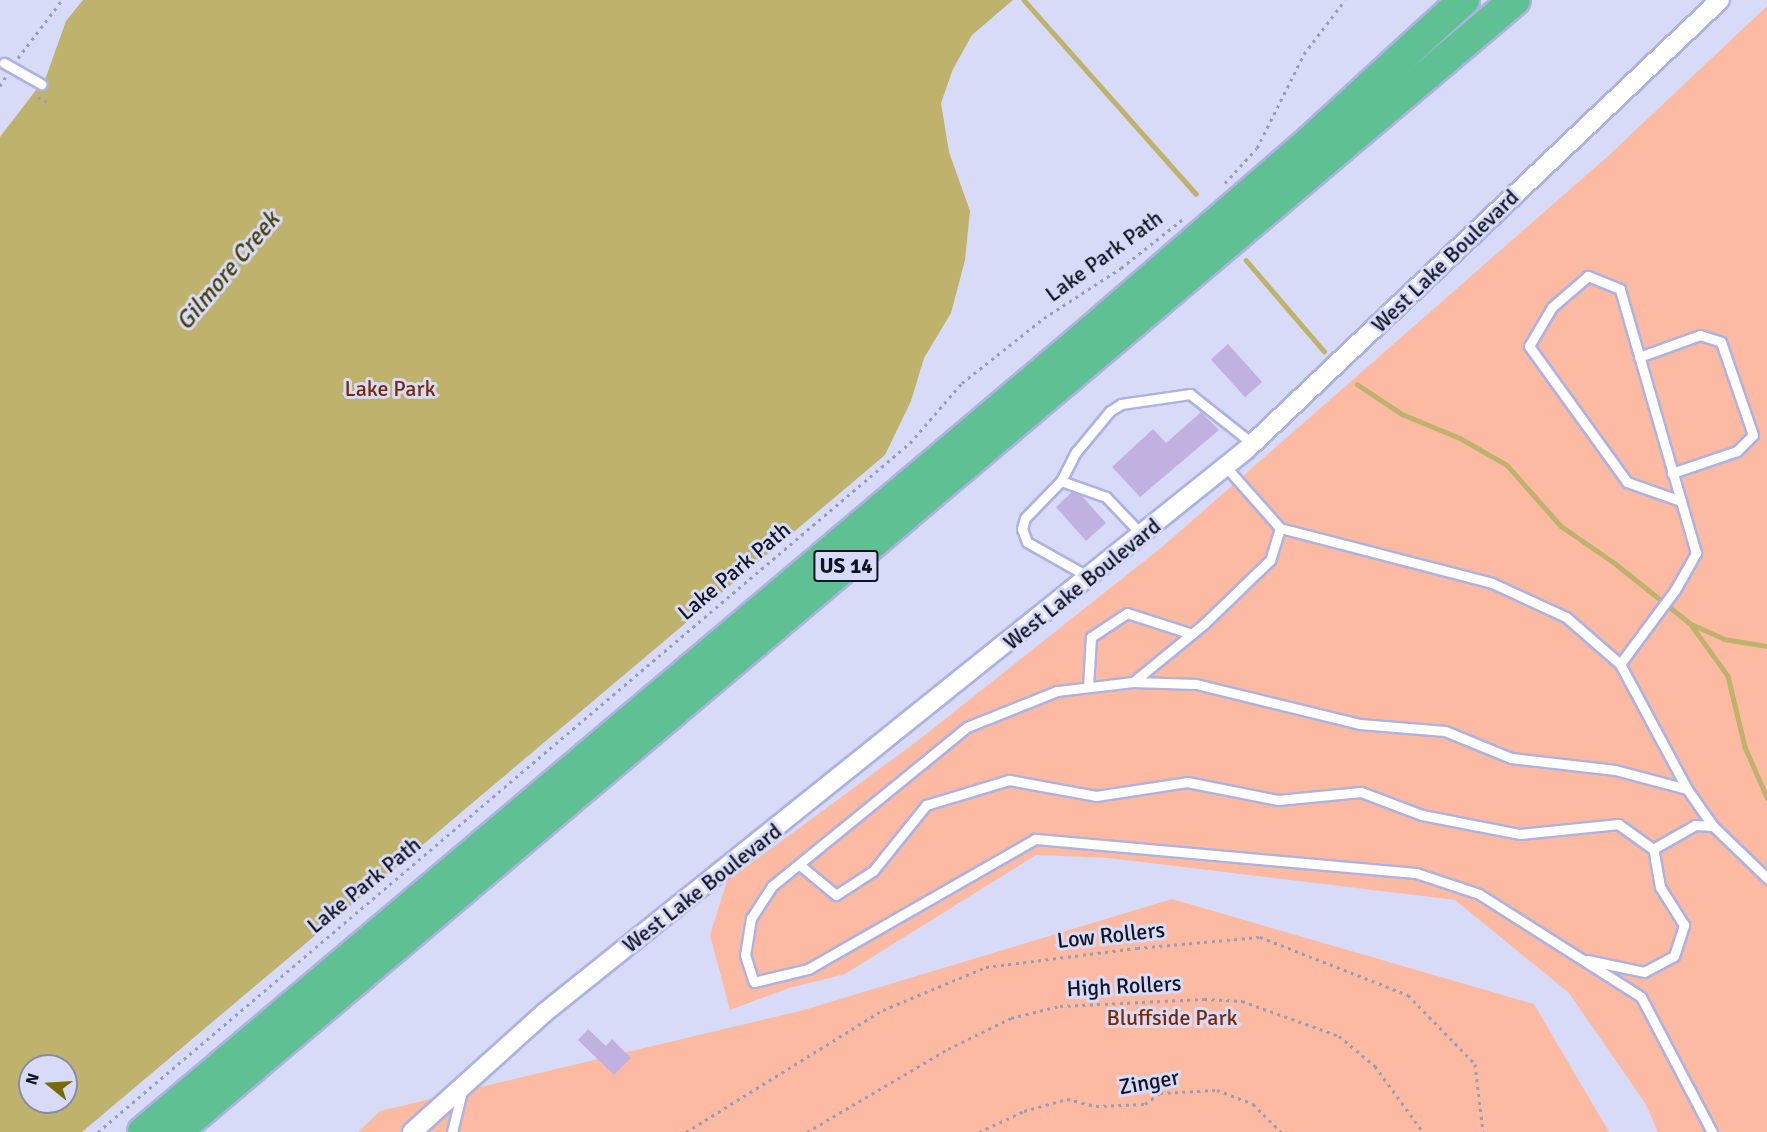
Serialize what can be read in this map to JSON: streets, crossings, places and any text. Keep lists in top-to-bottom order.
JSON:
{
  "streets": {
    "highway": ["US 14"],
    "street": ["West Lake Boulevard"],
    "path": [
      "Lake Park Path",
      "Low Rollers",
      "High Rollers",
      "Zinger"
    ]
  },
  "water": ["Gilmore Creek"],
  "parks": ["Lake Park", "Bluffside Park"],
  "north": "left"
}
